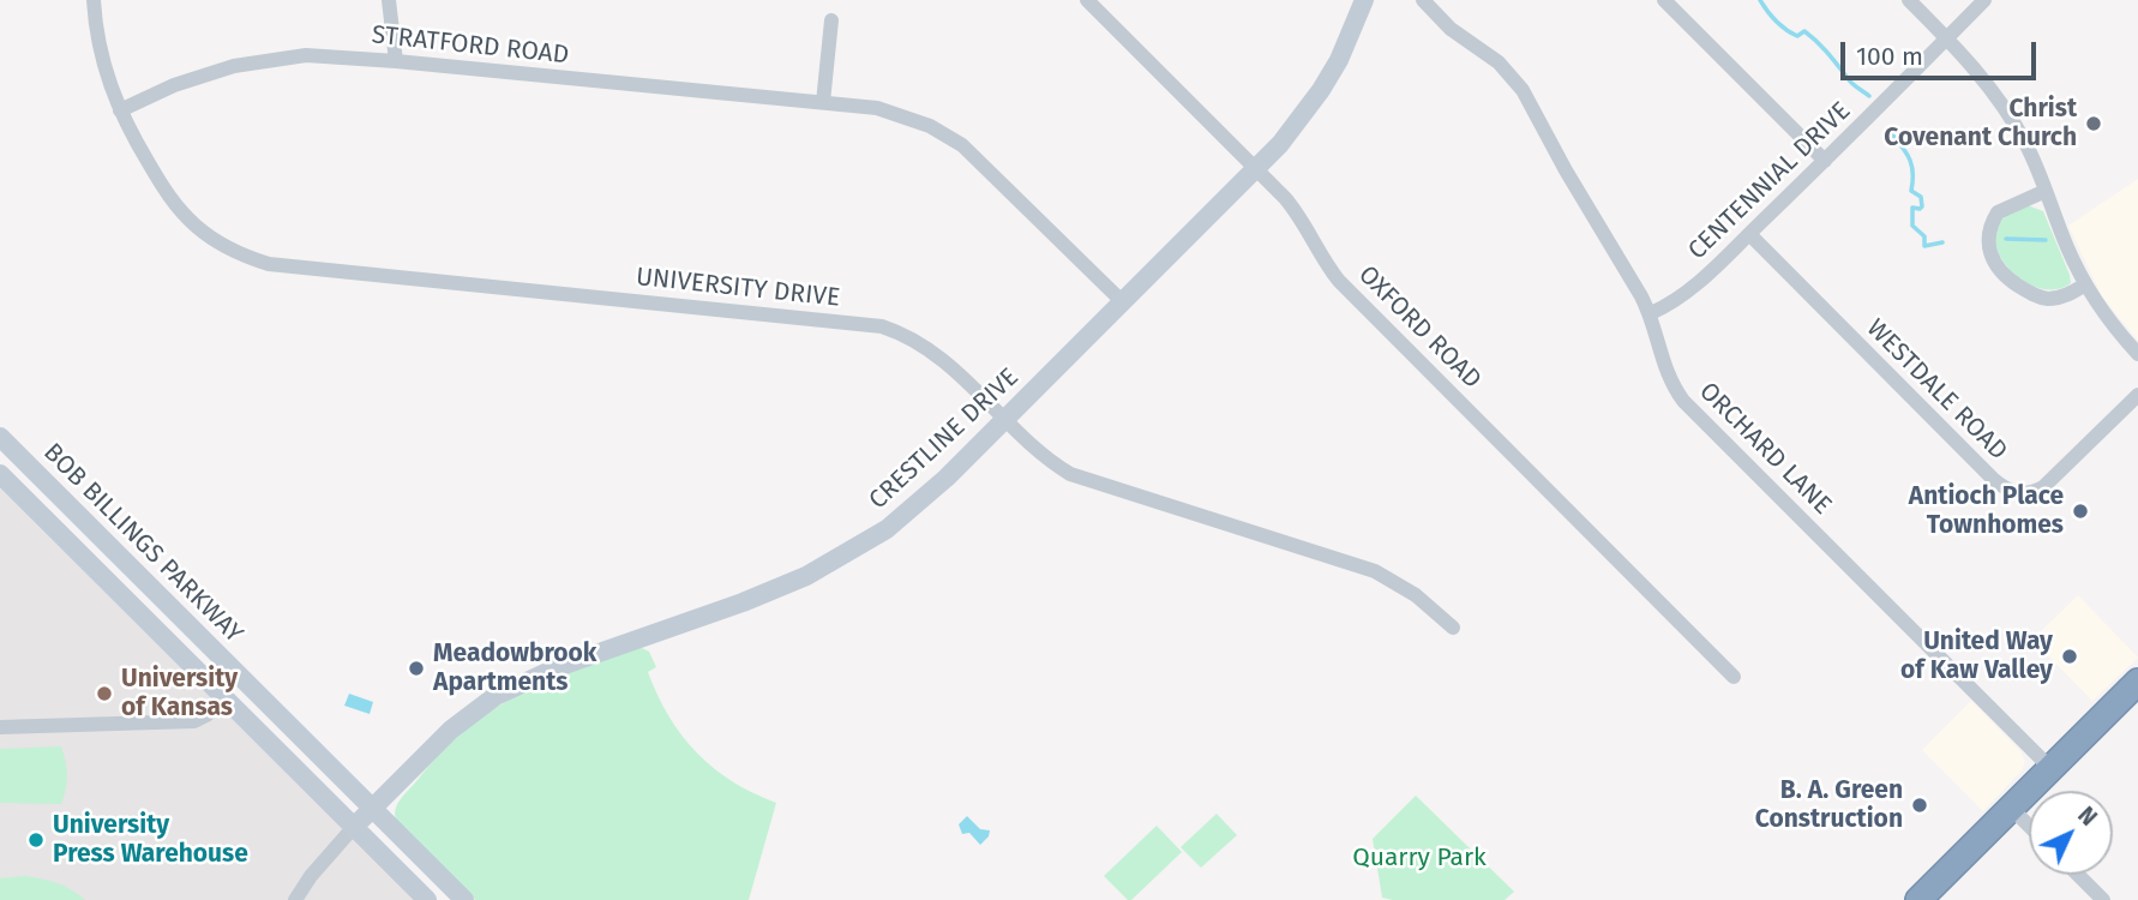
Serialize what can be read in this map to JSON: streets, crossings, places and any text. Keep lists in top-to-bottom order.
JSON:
{
  "streets": {
    "street": [
      "STRATFORD ROAD",
      "CENTENNIAL DRIVE",
      "UNIVERSITY DRIVE",
      "OXFORD ROAD",
      "WESTDALE ROAD",
      "CRESTLINE DRIVE",
      "ORCHARD LANE",
      "BOB BILLINGS PARKWAY"
    ]
  },
  "crossings": [
    ["STRATFORD ROAD", "UNIVERSITY DRIVE"],
    ["STRATFORD ROAD", "CRESTLINE DRIVE"],
    ["CENTENNIAL DRIVE", "WESTDALE ROAD"],
    ["CENTENNIAL DRIVE", "ORCHARD LANE"],
    ["UNIVERSITY DRIVE", "CRESTLINE DRIVE"],
    ["OXFORD ROAD", "CRESTLINE DRIVE"],
    ["CRESTLINE DRIVE", "BOB BILLINGS PARKWAY"]
  ],
  "parks": ["Quarry Park"],
  "places": [
    "Christ Covenant Church",
    "Antioch Place Townhomes",
    "United Way of Kaw Valley",
    "Meadowbrook Apartments",
    "University of Kansas",
    "B. A. Green Construction",
    "University Press Warehouse"
  ],
  "scale_bar": "100 m",
  "north": "top right"
}
